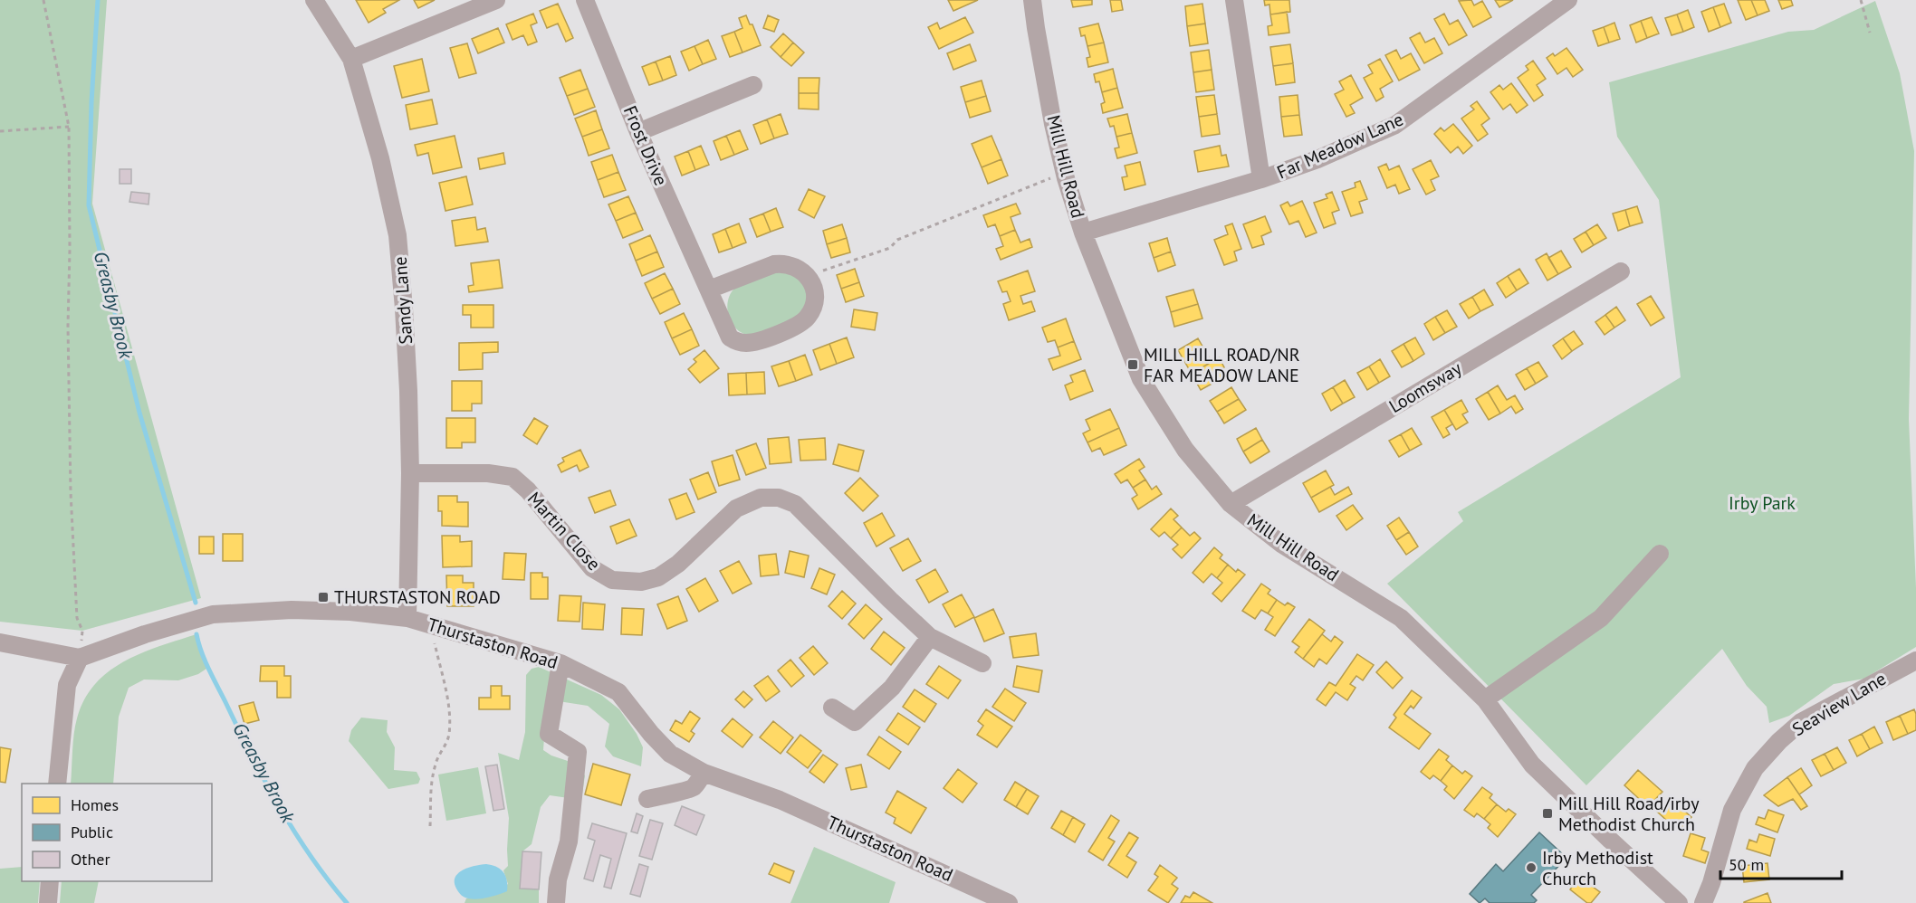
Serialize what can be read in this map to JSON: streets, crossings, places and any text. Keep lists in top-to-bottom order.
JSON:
{
  "streets": {
    "street": [
      "Frost Drive",
      "Far Meadow Lane",
      "Mill Hill Road",
      "Sandy Lane",
      "Loomsway",
      "Martin Close",
      "Thurstaston Road",
      "Seaview Lane"
    ]
  },
  "crossings": [
    ["Far Meadow Lane", "Mill Hill Road"],
    ["Mill Hill Road", "Loomsway"],
    ["Sandy Lane", "Martin Close"],
    ["Sandy Lane", "Thurstaston Road"]
  ],
  "water": ["Greasby Brook"],
  "parks": ["Irby Park"],
  "places": {
    "transit": ["MILL HILL ROAD/NR FAR MEADOW LANE", "THURSTASTON ROAD", "Mill Hill Road/irby Methodist Church"],
    "other": ["Irby Methodist Church"]
  },
  "legend": ["Homes", "Public", "Other"],
  "scale_bar": "50 m"
}
